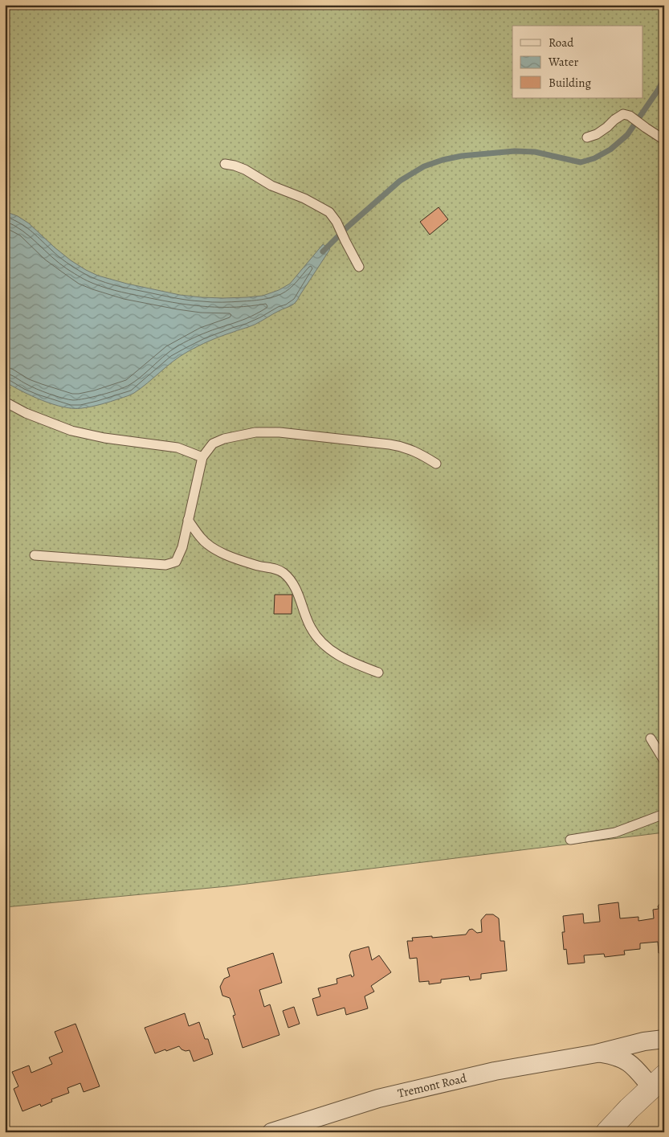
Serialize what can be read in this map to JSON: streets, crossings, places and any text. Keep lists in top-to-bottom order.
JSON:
{
  "streets": {
    "street": ["Tremont Road"]
  },
  "legend": ["Road", "Water", "Building"]
}
